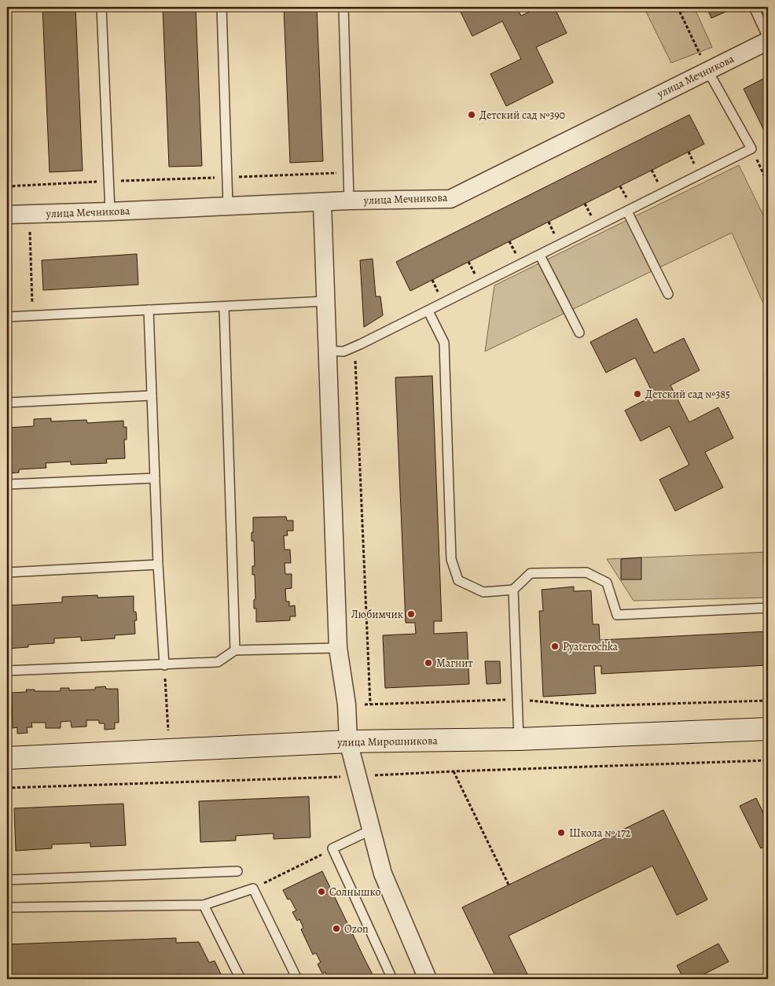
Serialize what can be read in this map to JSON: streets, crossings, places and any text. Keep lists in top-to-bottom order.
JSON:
{
  "streets": {
    "street": ["улица Мечникова", "улица Мирошникова"]
  },
  "places": [
    "Детский сад №390",
    "Детский сад №385",
    "Любимчик",
    "Pyaterochka",
    "Магнит",
    "Школа № 172",
    "Солнышко",
    "Ozon"
  ]
}
